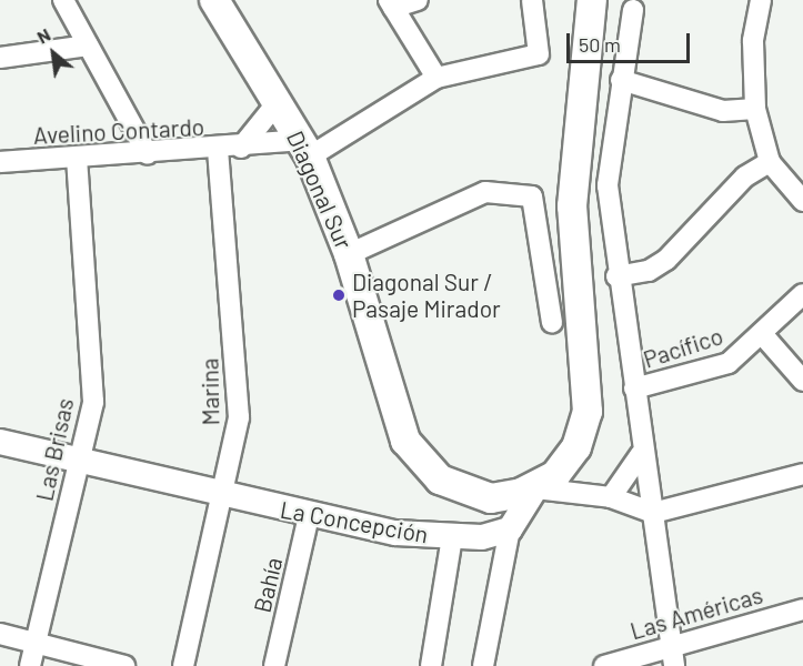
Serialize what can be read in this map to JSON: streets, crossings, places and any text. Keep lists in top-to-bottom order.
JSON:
{
  "streets": {
    "main road": ["Diagonal Sur"],
    "street": [
      "Avelino Contardo",
      "Pacífico",
      "Marina",
      "Las Brisas",
      "La Concepción",
      "Bahía",
      "Las Américas"
    ]
  },
  "crossings": [
    ["Avelino Contardo", "Diagonal Sur"],
    ["Avelino Contardo", "Marina"],
    ["Avelino Contardo", "Las Brisas"],
    ["Marina", "La Concepción"],
    ["Las Brisas", "La Concepción"],
    ["La Concepción", "Bahía"]
  ],
  "places": ["Diagonal Sur / Pasaje Mirador"],
  "scale_bar": "50 m",
  "north": "top left"
}
